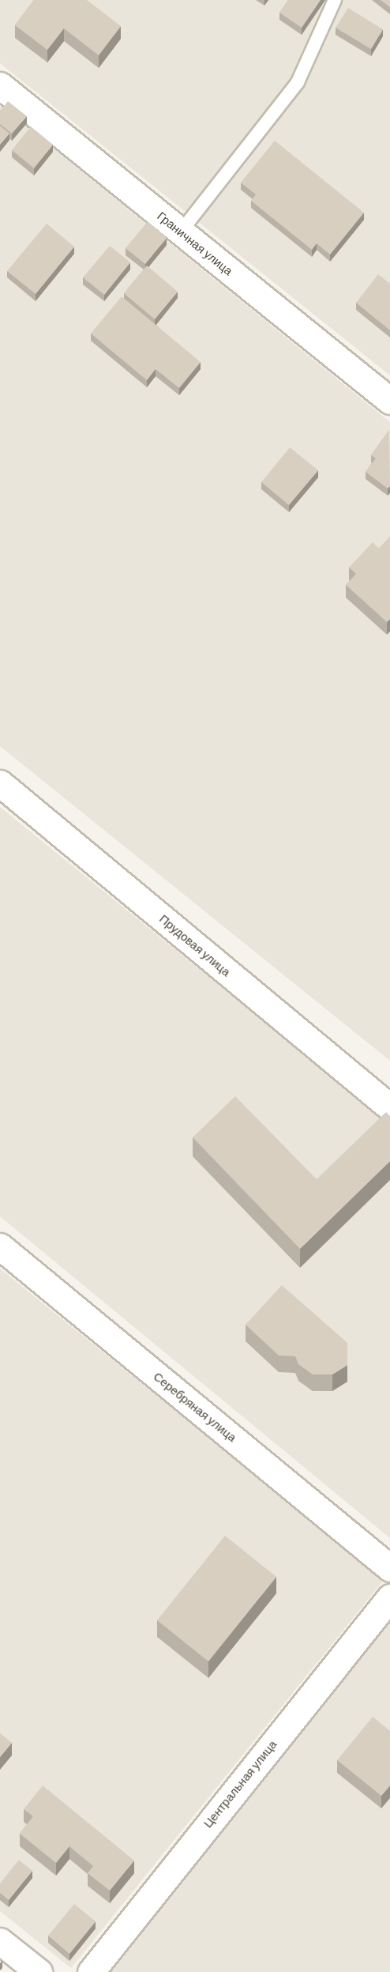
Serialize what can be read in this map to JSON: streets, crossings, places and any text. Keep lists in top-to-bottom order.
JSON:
{
  "streets": {
    "street": [
      "Граничная улица",
      "Прудовая улица",
      "Серебряная улица",
      "Центральная улица"
    ]
  }
}
